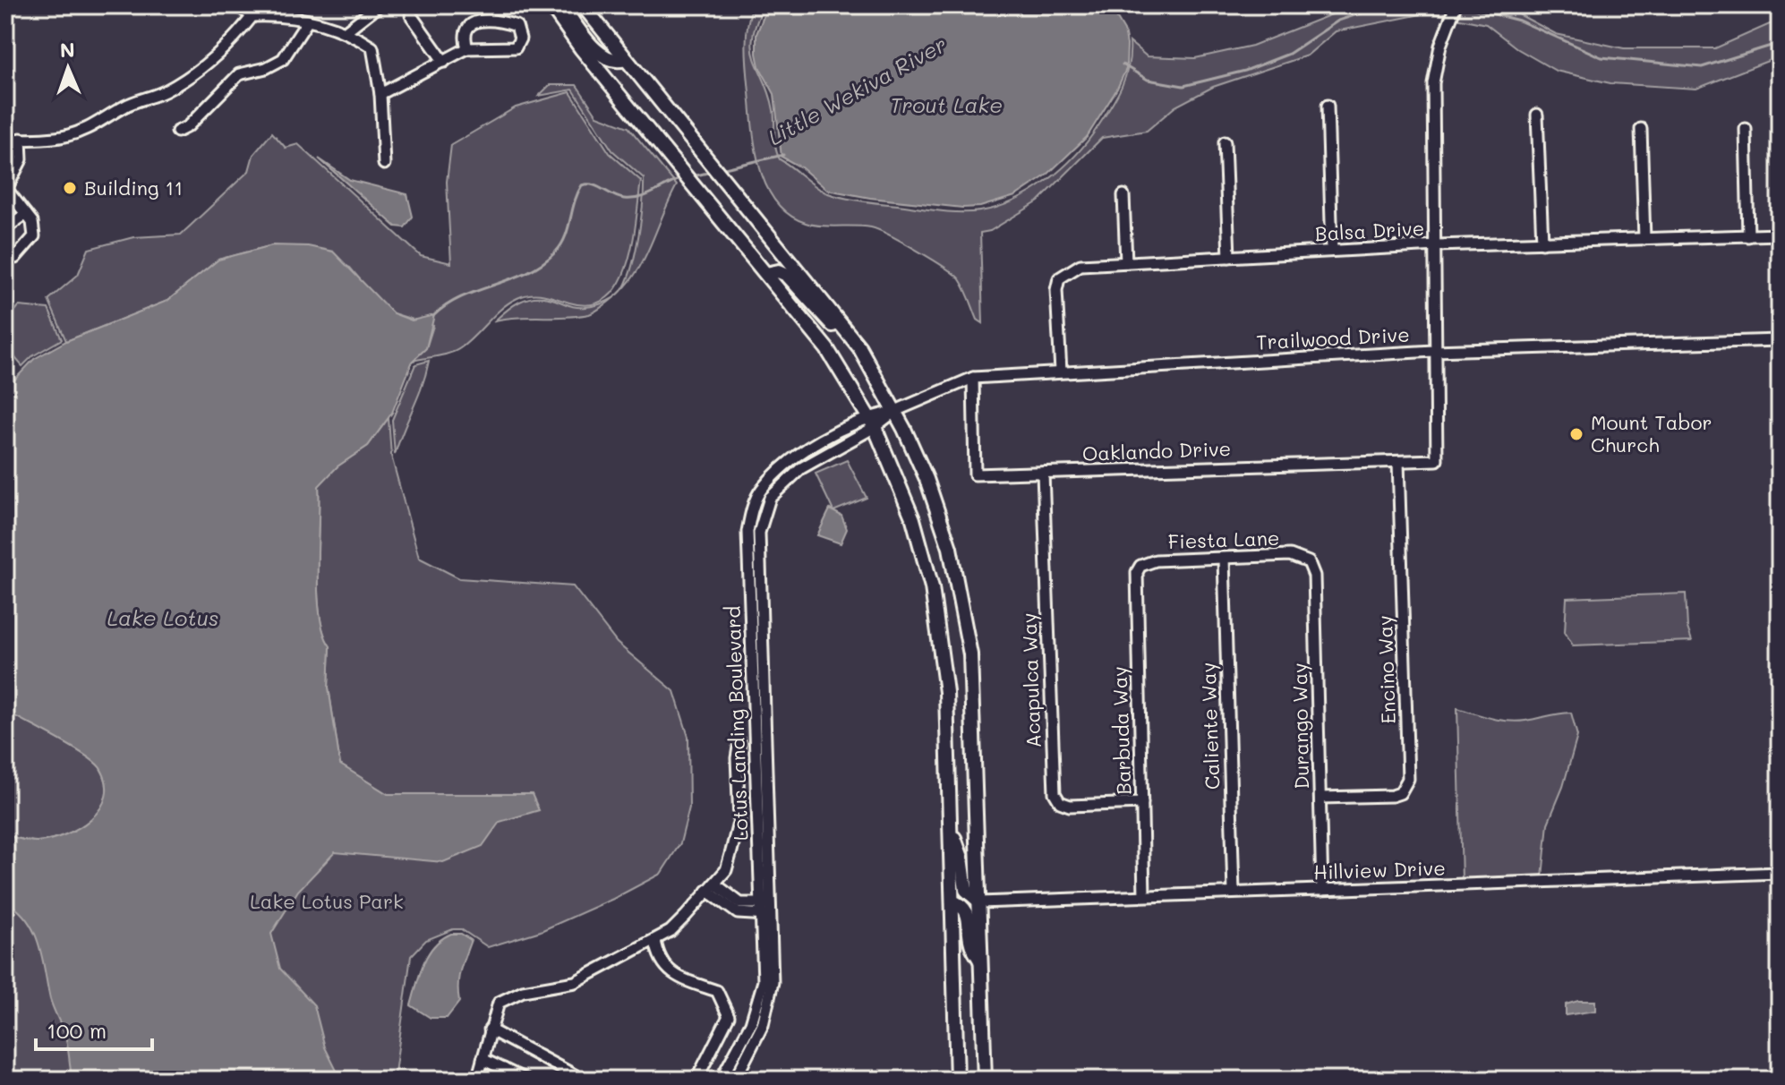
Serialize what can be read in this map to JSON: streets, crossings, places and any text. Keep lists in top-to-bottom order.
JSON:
{
  "streets": {
    "street": [
      "Balsa Drive",
      "Trailwood Drive",
      "Oaklando Drive",
      "Fiesta Lane",
      "Encino Way",
      "Acapulca Way",
      "Lotus Landing Boulevard",
      "Caliente Way",
      "Durango Way",
      "Barbuda Way",
      "Hillview Drive"
    ]
  },
  "crossings": [
    ["Balsa Drive", "Trailwood Drive"],
    ["Trailwood Drive", "Oaklando Drive"],
    ["Trailwood Drive", "Lotus Landing Boulevard"],
    ["Oaklando Drive", "Encino Way"],
    ["Oaklando Drive", "Acapulca Way"],
    ["Fiesta Lane", "Caliente Way"],
    ["Fiesta Lane", "Durango Way"],
    ["Fiesta Lane", "Barbuda Way"],
    ["Encino Way", "Durango Way"],
    ["Acapulca Way", "Barbuda Way"],
    ["Caliente Way", "Hillview Drive"],
    ["Durango Way", "Hillview Drive"],
    ["Barbuda Way", "Hillview Drive"]
  ],
  "water": ["Little Wekiva River", "Trout Lake", "Lake Lotus"],
  "parks": ["Lake Lotus Park"],
  "places": ["Building 11", "Mount Tabor Church"],
  "scale_bar": "100 m",
  "north": "top"
}
